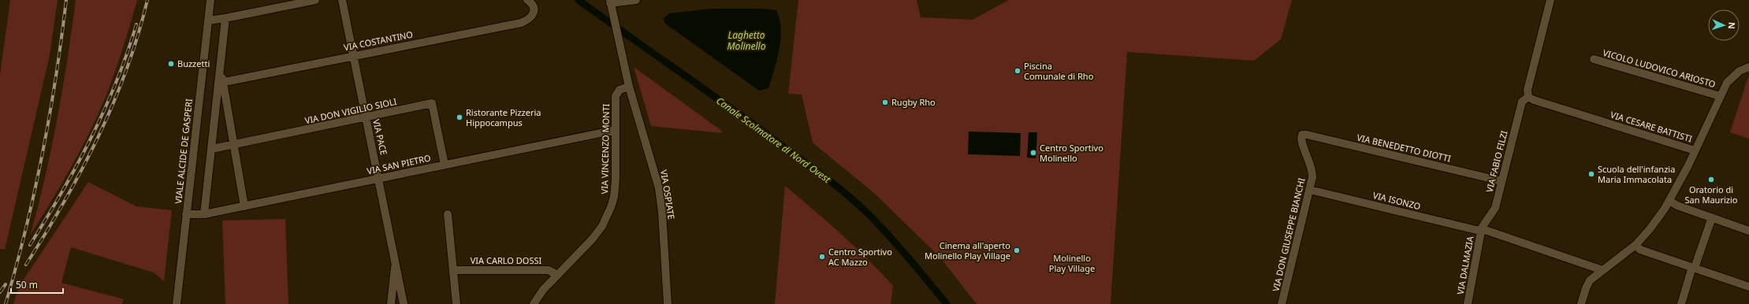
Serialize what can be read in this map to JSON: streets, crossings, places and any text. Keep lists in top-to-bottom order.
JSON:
{
  "streets": {
    "street": [
      "VIA COSTANTINO",
      "VICOLO LUDOVICO ARIOSTO",
      "VIA DON VIGILIO SIOLI",
      "VIA CESARE BATTISTI",
      "VIA PACE",
      "VIA BENEDETTO DIOTTI",
      "VIA VINCENZO MONTI",
      "VIALE ALCIDE DE GASPERI",
      "VIA FABIO FILZI",
      "VIA SAN PIETRO",
      "VIA OSPIATE",
      "VIA ISONZO",
      "VIA DON GIUSEPPE BIANCHI",
      "VIA CARLO DOSSI",
      "VIA DALMAZIA"
    ]
  },
  "crossings": [
    ["VIA COSTANTINO", "VIA PACE"],
    ["VIA DON VIGILIO SIOLI", "VIA PACE"],
    ["VIA DON VIGILIO SIOLI", "VIA SAN PIETRO"],
    ["VIA CESARE BATTISTI", "VIA FABIO FILZI"],
    ["VIA CESARE BATTISTI", "VIA ISONZO"],
    ["VIA PACE", "VIA SAN PIETRO"],
    ["VIA BENEDETTO DIOTTI", "VIA FABIO FILZI"],
    ["VIA BENEDETTO DIOTTI", "VIA DON GIUSEPPE BIANCHI"],
    ["VIA VINCENZO MONTI", "VIA SAN PIETRO"],
    ["VIA VINCENZO MONTI", "VIA OSPIATE"],
    ["VIA VINCENZO MONTI", "VIA CARLO DOSSI"],
    ["VIALE ALCIDE DE GASPERI", "VIA SAN PIETRO"],
    ["VIA FABIO FILZI", "VIA ISONZO"],
    ["VIA FABIO FILZI", "VIA DALMAZIA"],
    ["VIA ISONZO", "VIA DON GIUSEPPE BIANCHI"],
    ["VIA ISONZO", "VIA DALMAZIA"]
  ],
  "water": ["Laghetto Molinello", "Canale Scolmatore di Nord Ovest"],
  "parks": ["Molinello Play Village"],
  "places": [
    "Buzzetti",
    "Piscina Comunale di Rho",
    "Rugby Rho",
    "Ristorante Pizzeria Hippocampus",
    "Centro Sportivo Molinello",
    "Scuola dell'infanzia Maria Immacolata",
    "Oratorio di San Maurizio",
    "Cinema all'aperto Molinello Play Village",
    "Centro Sportivo AC Mazzo"
  ],
  "scale_bar": "50 m",
  "north": "right"
}
